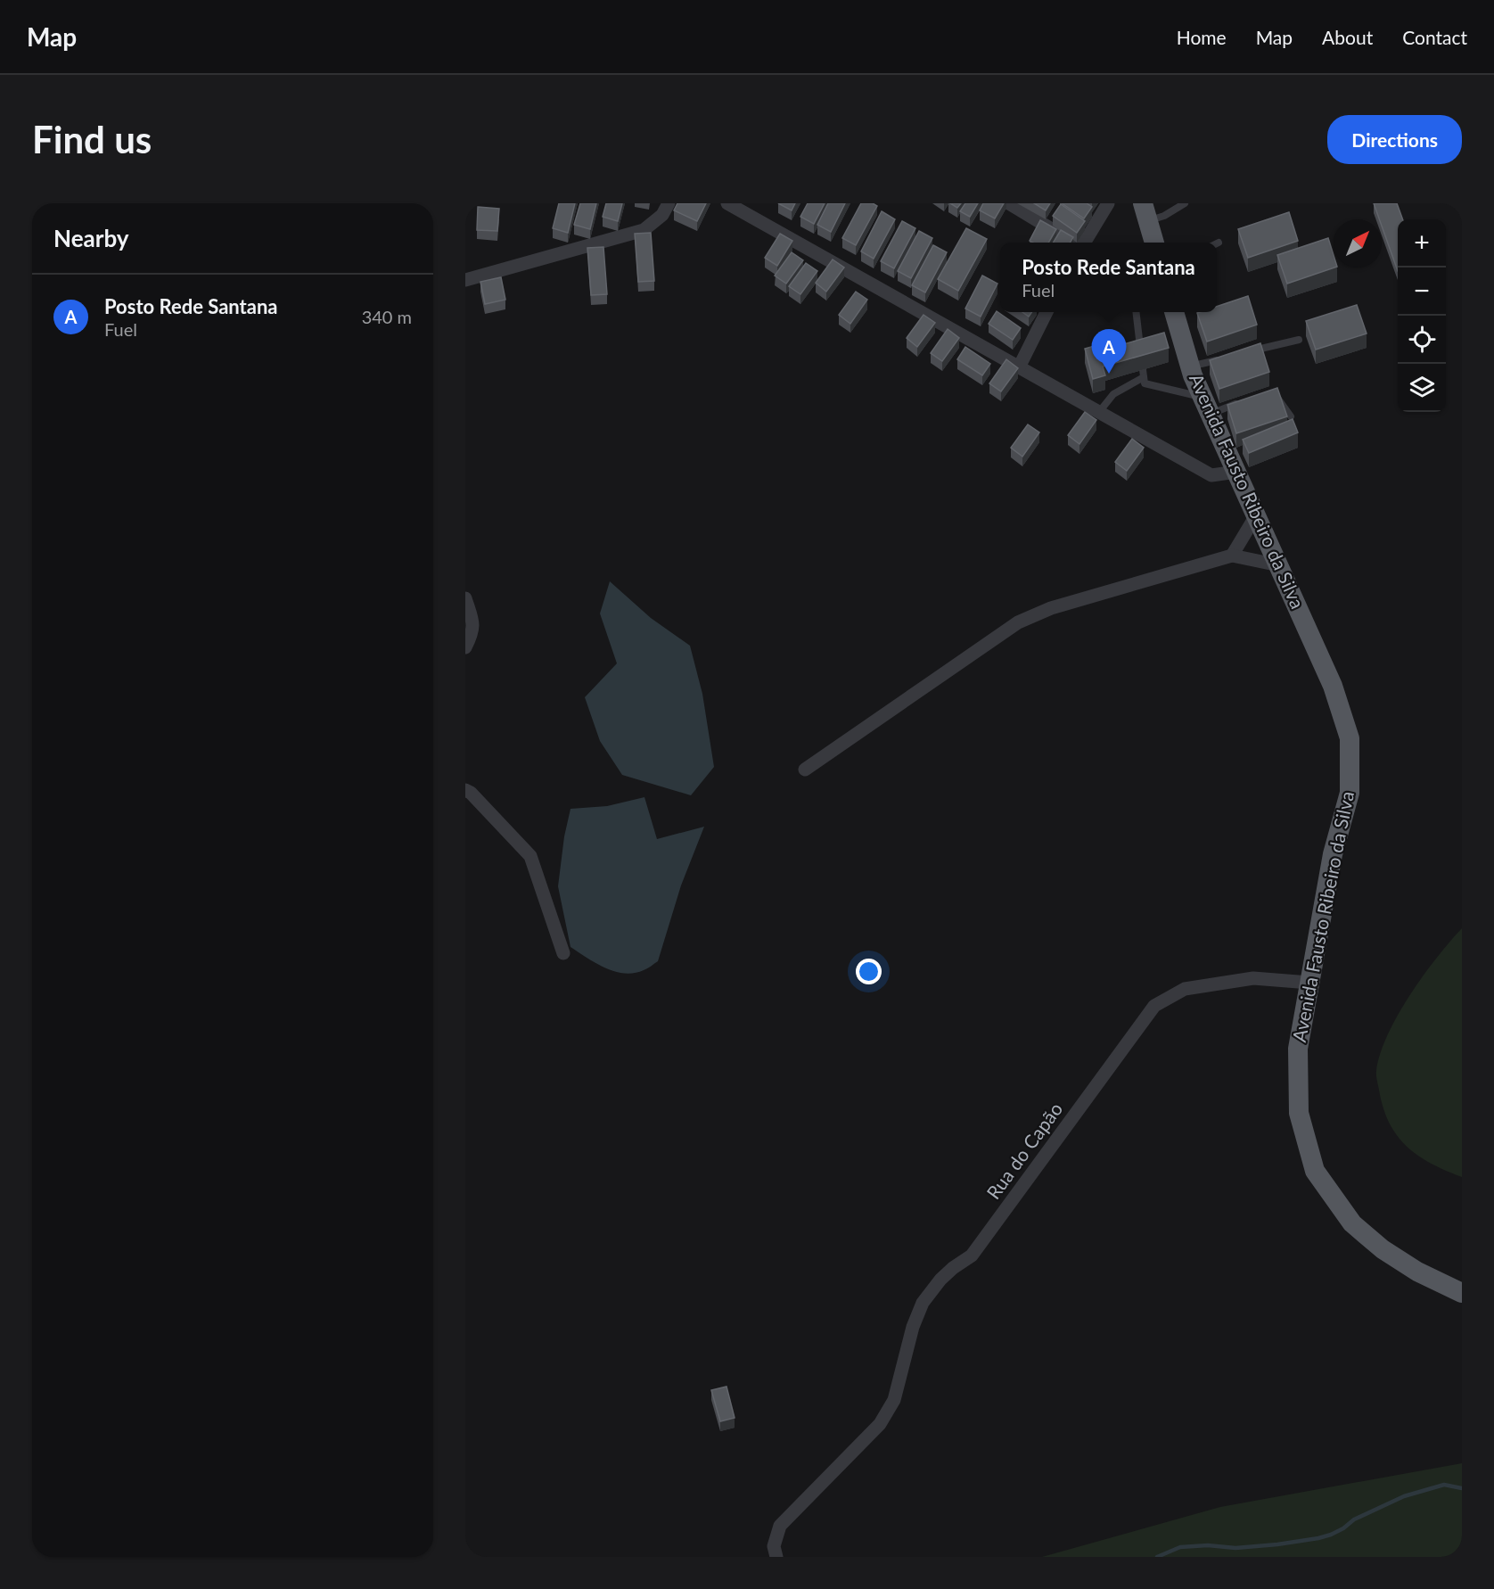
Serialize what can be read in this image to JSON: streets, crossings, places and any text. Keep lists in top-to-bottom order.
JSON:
{
  "streets": {
    "main road": ["Avenida Fausto Ribeiro da Silva"],
    "street": ["Rua do Capão"]
  },
  "crossings": [
    ["Avenida Fausto Ribeiro da Silva", "Rua do Capão"]
  ],
  "north": "top right",
  "page": {
    "header": "Map",
    "nav": [
      "Home",
      "Map",
      "About",
      "Contact"
    ],
    "buttons": "Directions",
    "title": "Find us",
    "heading": "Nearby",
    "map_buttons": ["+", "−"],
    "popup": ["Posto Rede Santana", "Fuel"],
    "list": [
      {
        "mark": "A",
        "name": "Posto Rede Santana",
        "note": "Fuel",
        "value": "340 m"
      }
    ],
    "pins": "A"
  }
}
